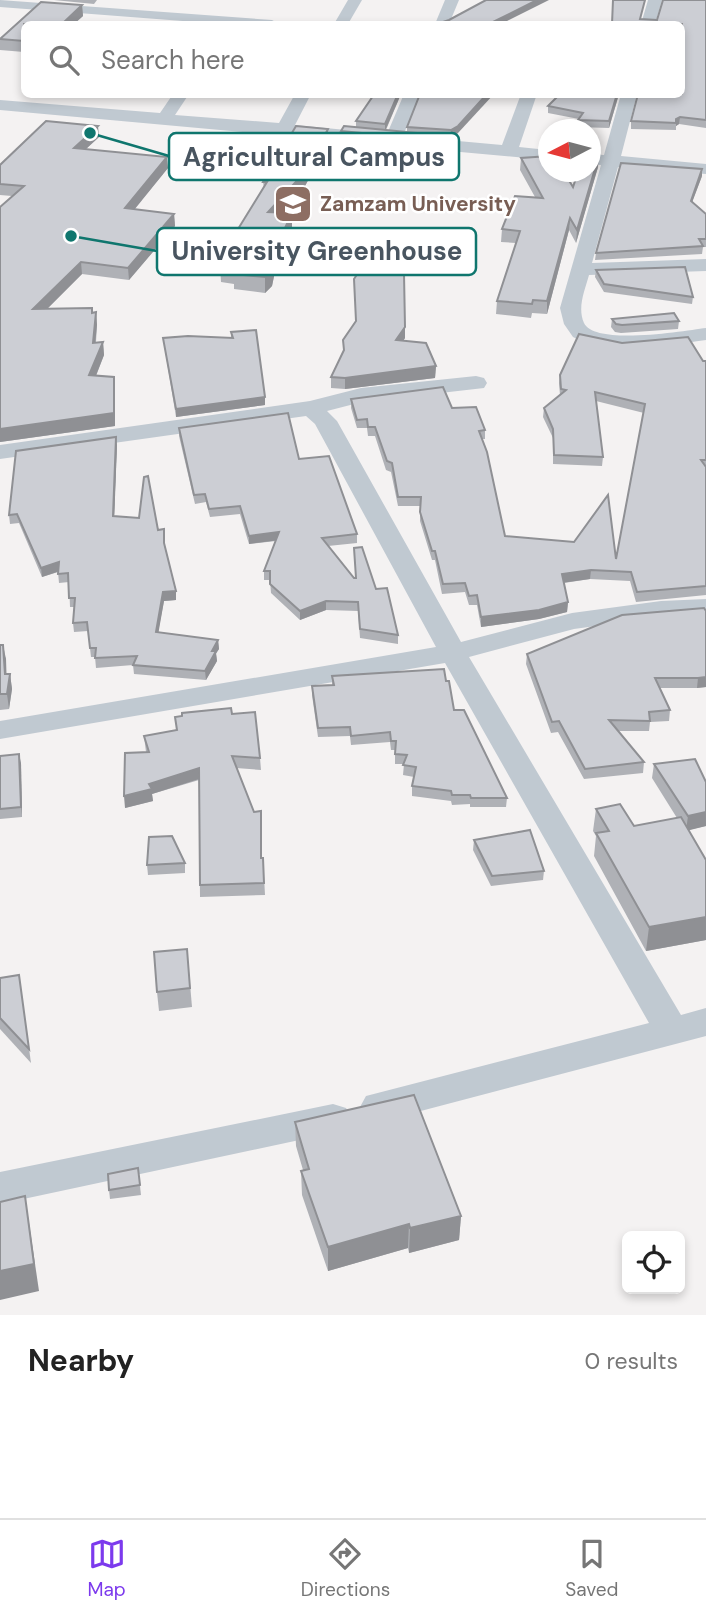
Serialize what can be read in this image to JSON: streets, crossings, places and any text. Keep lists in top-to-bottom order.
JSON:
{
  "places": {
    "other": ["Agricultural Campus", "University Greenhouse"],
    "school or university": ["Zamzam University"]
  },
  "north": "left",
  "page": {
    "search": "Search here",
    "heading": ["Nearby", "0 results"],
    "nav": ["Map", "Directions", "Saved"]
  }
}
